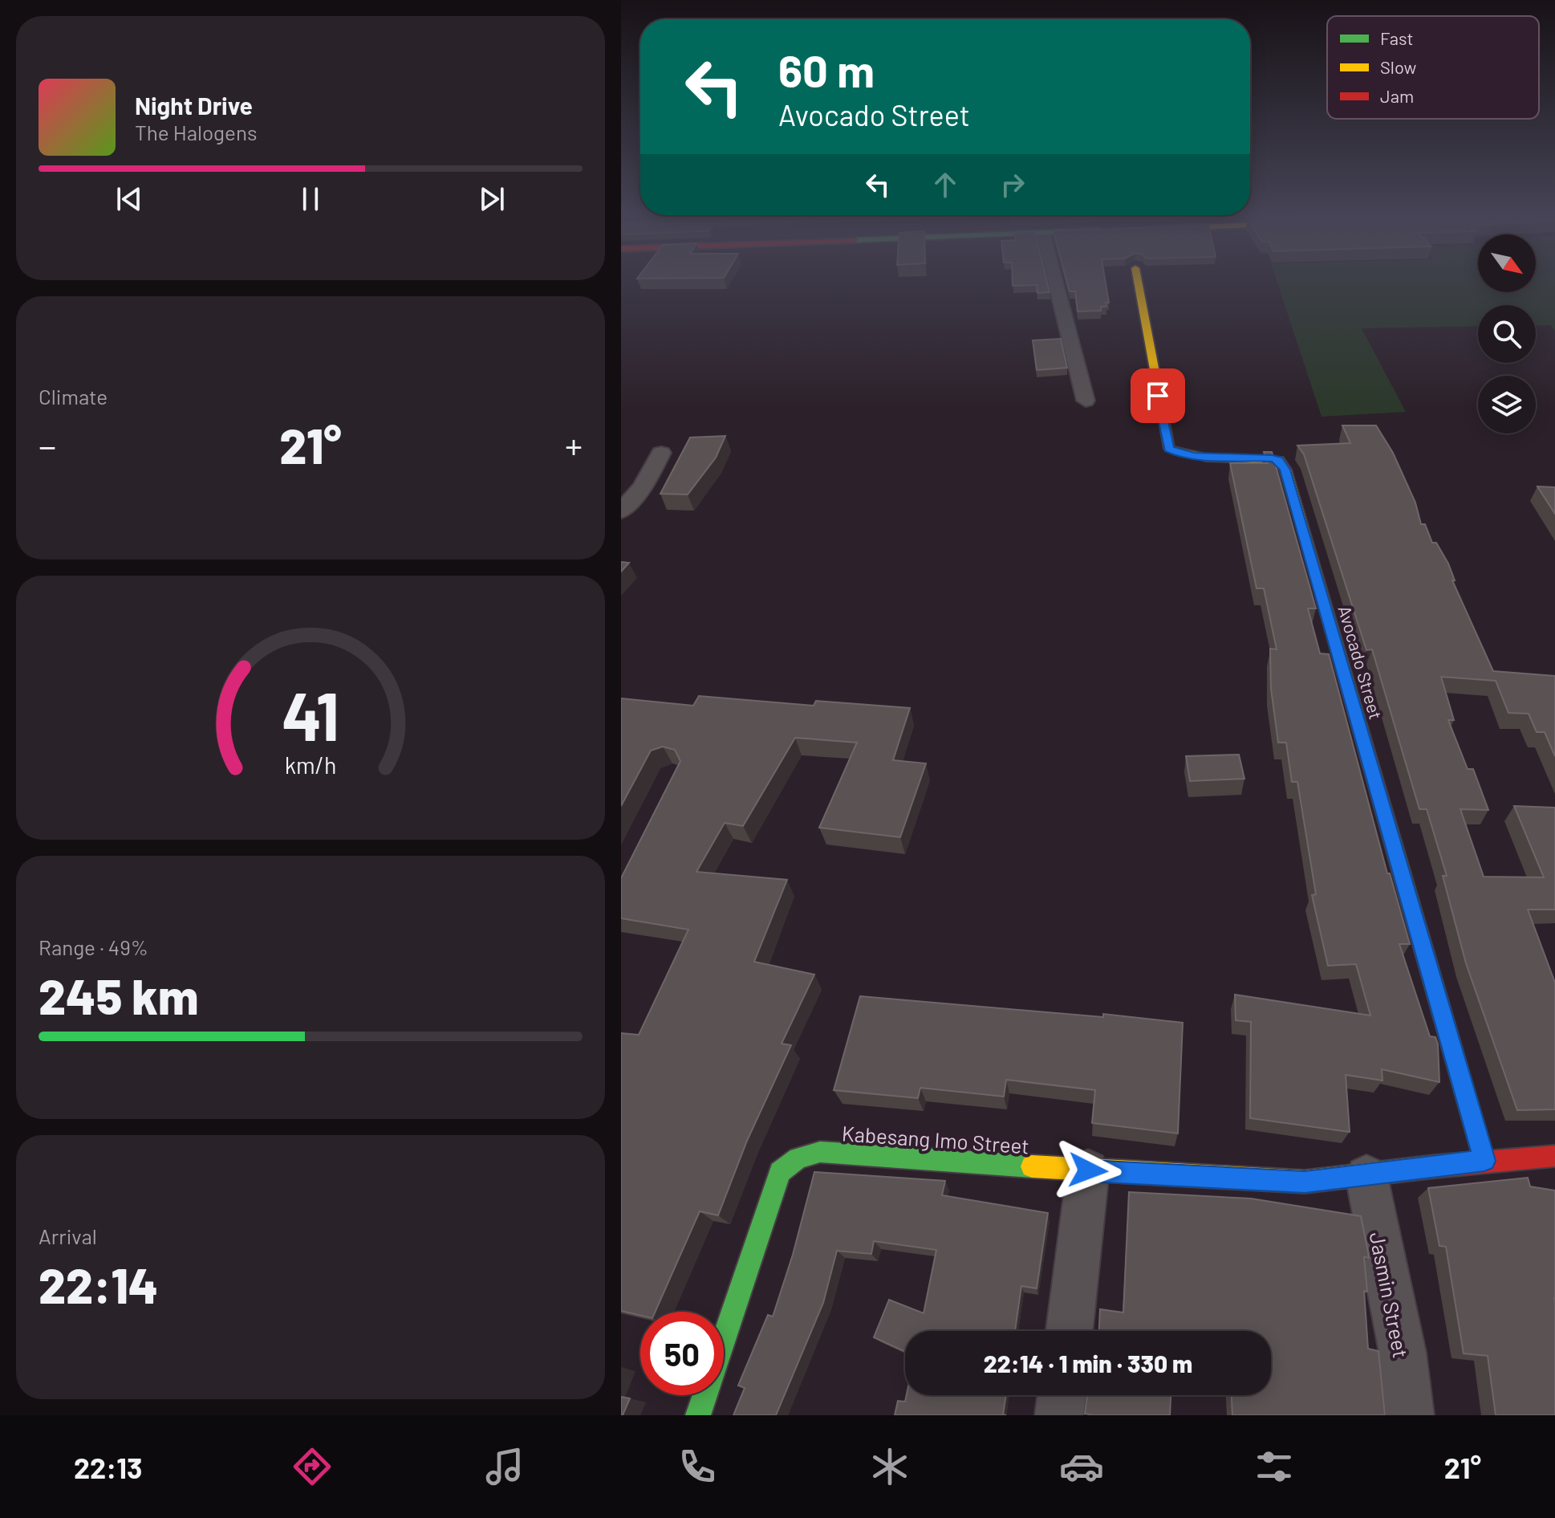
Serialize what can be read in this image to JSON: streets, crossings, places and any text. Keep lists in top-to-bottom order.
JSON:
{
  "streets": {
    "street": ["Avocado Street", "Kabesang Imo Street", "Jasmin Street"]
  },
  "crossings": [
    ["Avocado Street", "Kabesang Imo Street"],
    ["Kabesang Imo Street", "Jasmin Street"]
  ],
  "legend": ["Fast", "Slow", "Jam"],
  "north": "bottom right",
  "page": {
    "turn": ["60 m", "Avocado Street"],
    "song": ["Night Drive", "The Halogens"],
    "tile": [
      "Climate",
      ["Range · 49%", "245 km"],
      ["Arrival", "22:14"]
    ],
    "heat": ["−", "21°", "+"],
    "limit": "50",
    "trip": "22:14 · 1 min · 330 m",
    "tabs": ["22:13", "21°"],
    "gauge": ["41", "km/h"]
  }
}
